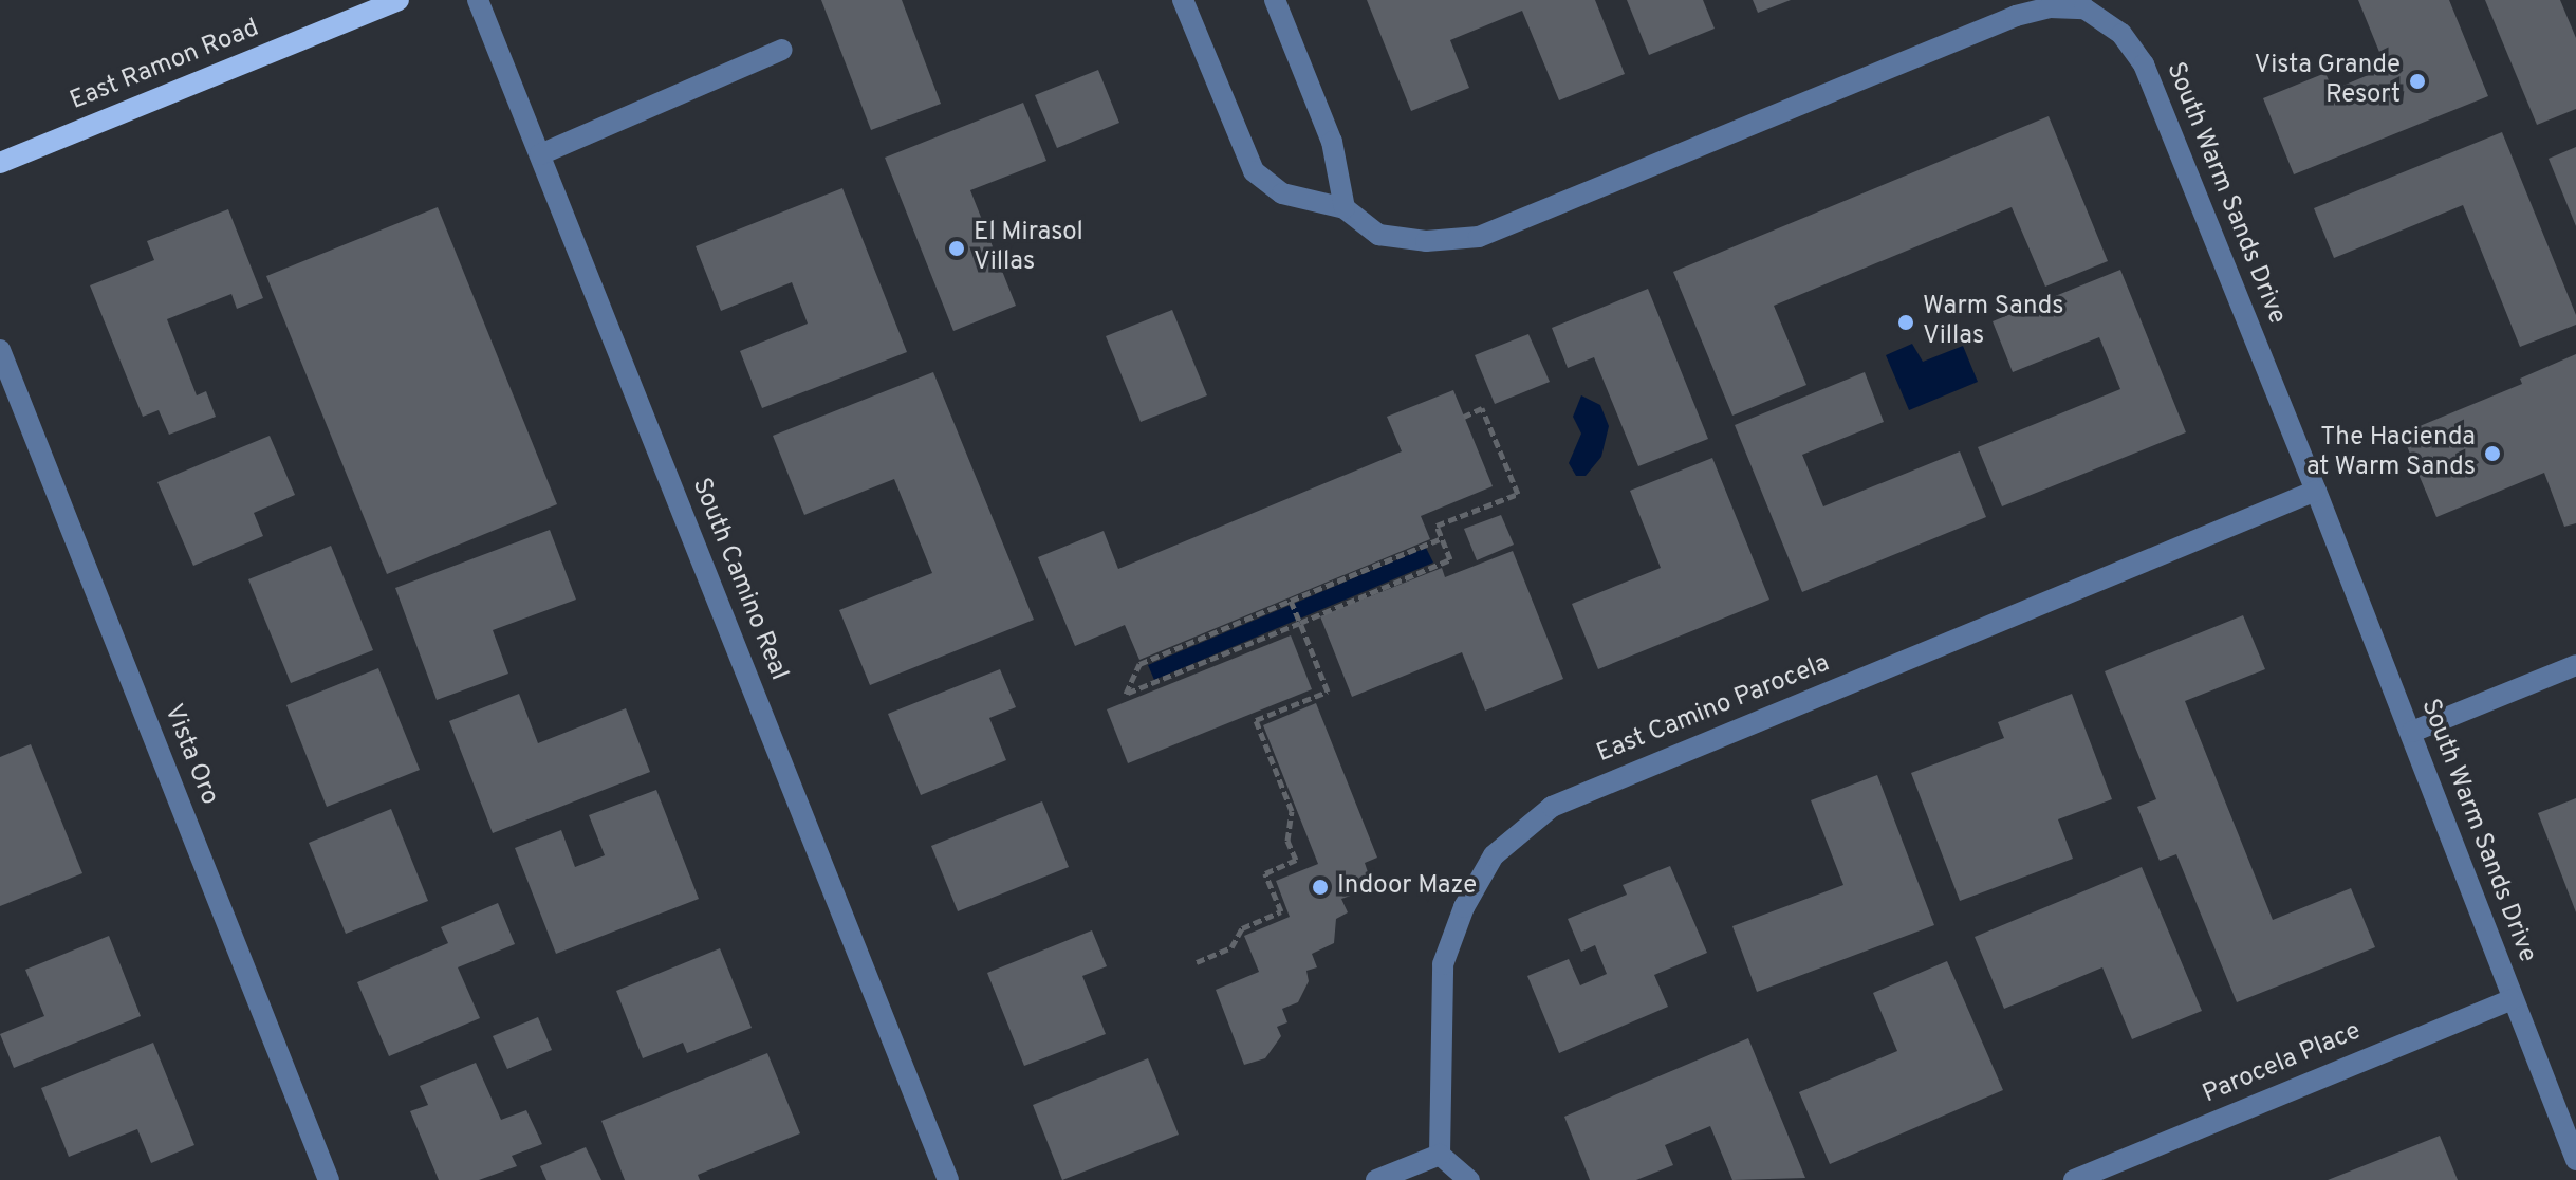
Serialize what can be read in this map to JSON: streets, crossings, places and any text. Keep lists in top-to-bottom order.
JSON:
{
  "streets": {
    "main road": ["East Ramon Road"],
    "street": [
      "South Warm Sands Drive",
      "South Camino Real",
      "East Camino Parocela",
      "Vista Oro",
      "Parocela Place"
    ]
  },
  "crossings": [
    ["South Warm Sands Drive", "East Camino Parocela"],
    ["South Warm Sands Drive", "Parocela Place"]
  ],
  "places": [
    "Vista Grande Resort",
    "El Mirasol Villas",
    "Warm Sands Villas",
    "The Hacienda at Warm Sands",
    "Indoor Maze"
  ]
}
